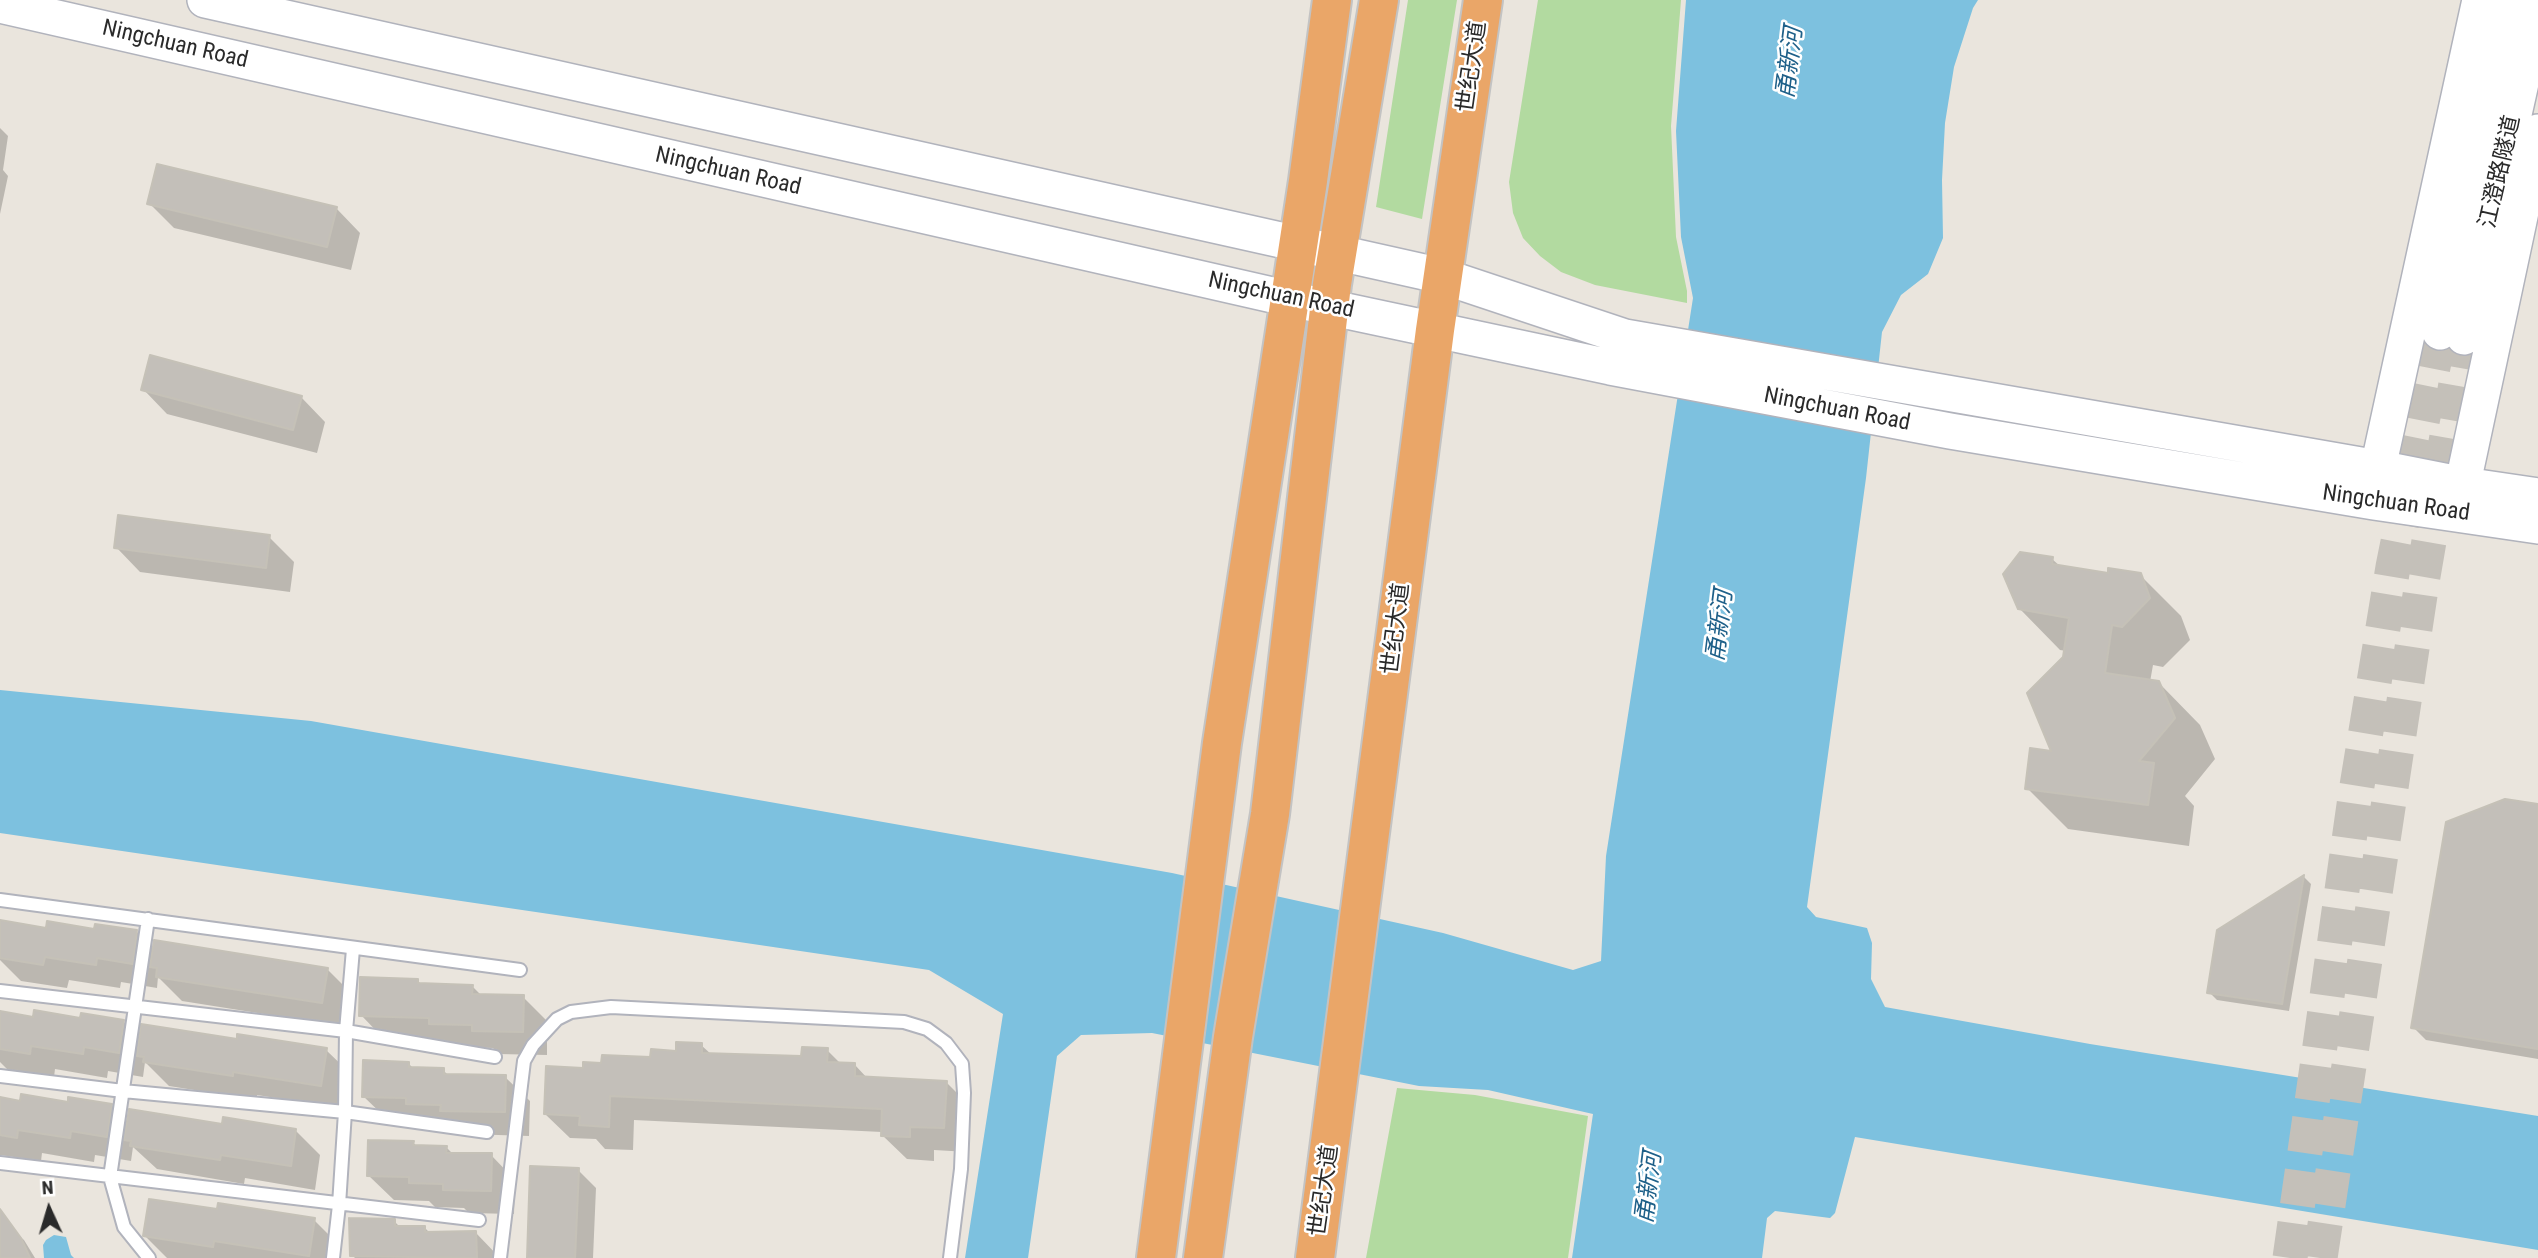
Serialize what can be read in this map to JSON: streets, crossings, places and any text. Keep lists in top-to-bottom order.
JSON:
{
  "streets": {
    "highway": ["世纪大道"],
    "main road": ["Ningchuan Road", "江澄路隧道"]
  },
  "crossings": [
    ["Ningchuan Road", "世纪大道"]
  ],
  "water": ["甬新河"],
  "north": "top"
}
